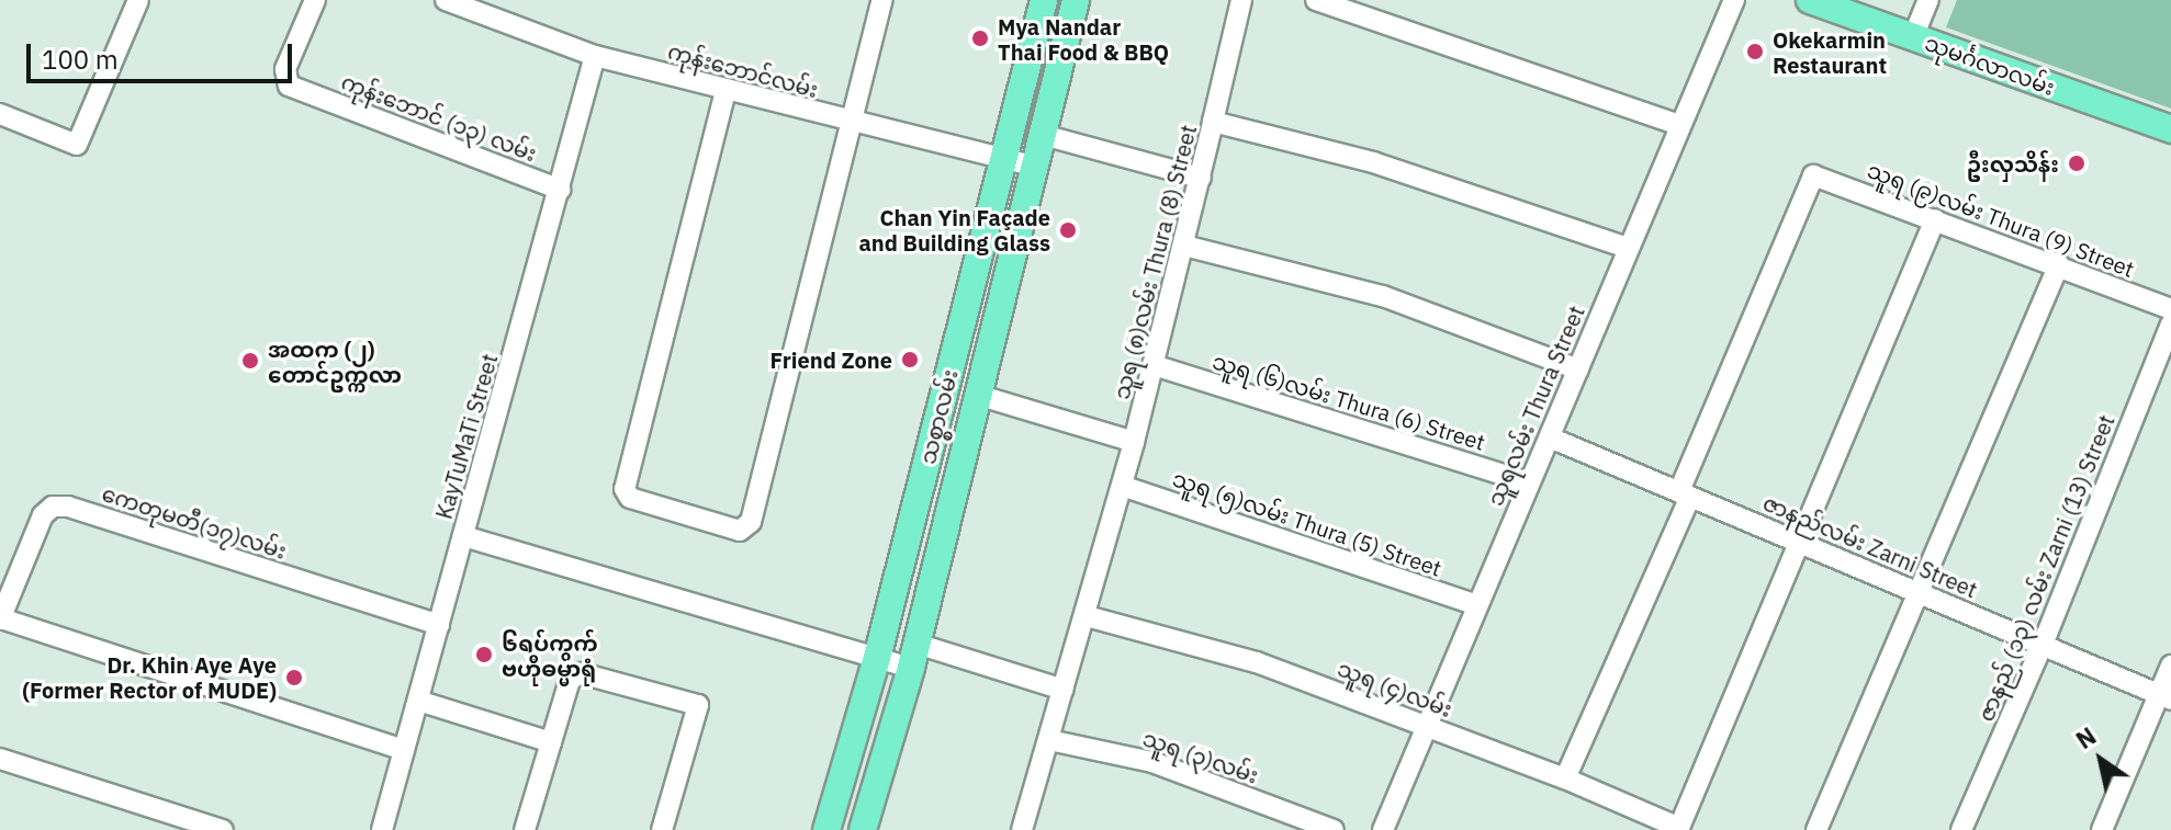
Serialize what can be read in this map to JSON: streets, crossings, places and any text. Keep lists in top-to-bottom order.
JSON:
{
  "streets": {
    "main road": ["သုမင်္ဂလာလမ်း", "သစ္စာလမ်း"],
    "street": [
      "ကုန်းဘောင်လမ်း",
      "ကုန်းဘောင် (၁၃) လမ်း",
      "သူရ (၉)လမ်း Thura (9) Street",
      "သူရ (၈)လမ်း Thura (8) Street",
      "သူရ (၆)လမ်း Thura (6) Street",
      "သူရလမ်း Thura Street",
      "KayTuMaTi Street",
      "ကေတုမတီ(၁၇)လမ်း",
      "သူရ (၅)လမ်း Thura (5) Street",
      "ဇာနည်လမ်း Zarni Street",
      "ဇာနည် (၁၃) လမ်း Zarni (13) Street",
      "သူရ (၄)လမ်း",
      "သူရ (၃)လမ်း"
    ]
  },
  "crossings": [
    ["ကုန်းဘောင်လမ်း", "သစ္စာလမ်း"],
    ["ကုန်းဘောင်လမ်း", "KayTuMaTi Street"],
    ["ကုန်းဘောင် (၁၃) လမ်း", "KayTuMaTi Street"],
    ["သူရ (၉)လမ်း Thura (9) Street", "ဇာနည်လမ်း Zarni Street"],
    ["သူရ (၈)လမ်း Thura (8) Street", "သူရ (၆)လမ်း Thura (6) Street"],
    ["သူရ (၈)လမ်း Thura (8) Street", "သူရလမ်း Thura Street"],
    ["သူရ (၈)လမ်း Thura (8) Street", "သူရ (၅)လမ်း Thura (5) Street"],
    ["သူရ (၈)လမ်း Thura (8) Street", "သူရ (၄)လမ်း"],
    ["သူရ (၈)လမ်း Thura (8) Street", "သူရ (၃)လမ်း"],
    ["သူရ (၆)လမ်း Thura (6) Street", "သူရလမ်း Thura Street"],
    ["သူရလမ်း Thura Street", "သူရ (၅)လမ်း Thura (5) Street"],
    ["သူရလမ်း Thura Street", "ဇာနည်လမ်း Zarni Street"],
    ["သူရလမ်း Thura Street", "သူရ (၄)လမ်း"],
    ["KayTuMaTi Street", "ကေတုမတီ(၁၇)လမ်း"],
    ["ဇာနည်လမ်း Zarni Street", "ဇာနည် (၁၃) လမ်း Zarni (13) Street"]
  ],
  "places": [
    "Mya Nandar Thai Food & BBQ",
    "Okekarmin Restaurant",
    "ဦးလှသိန်း",
    "Chan Yin Façade and Building Glass",
    "Friend Zone",
    "အထက (၂) တောင်ဥက္ကလာ",
    "၆ရပ်ကွက် ဗဟိုဓမ္မာရုံ",
    "Dr. Khin Aye Aye (Former Rector of MUDE)"
  ],
  "scale_bar": "100 m",
  "north": "top left"
}
